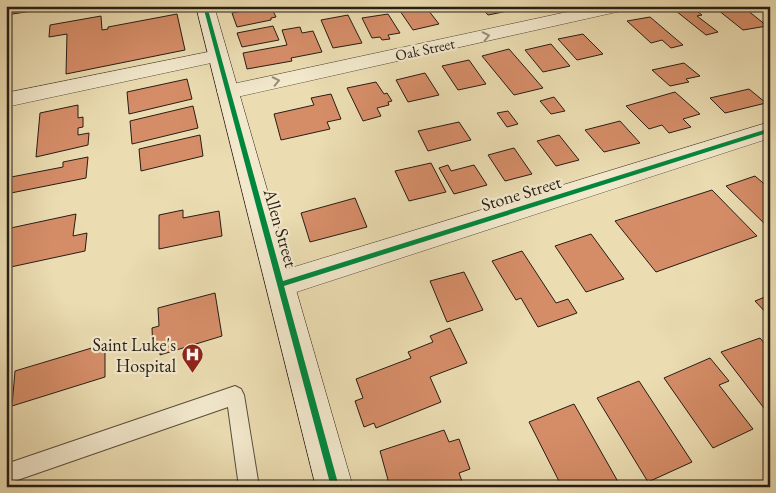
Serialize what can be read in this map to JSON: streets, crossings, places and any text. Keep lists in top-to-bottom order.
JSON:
{
  "streets": {
    "street": ["Oak Street", "Stone Street", "Allen Street"]
  },
  "crossings": [
    ["Oak Street", "Allen Street"],
    ["Stone Street", "Allen Street"]
  ],
  "one_way": ["Oak Street"],
  "places": {
    "hospital": ["Saint Luke's Hospital"]
  }
}
